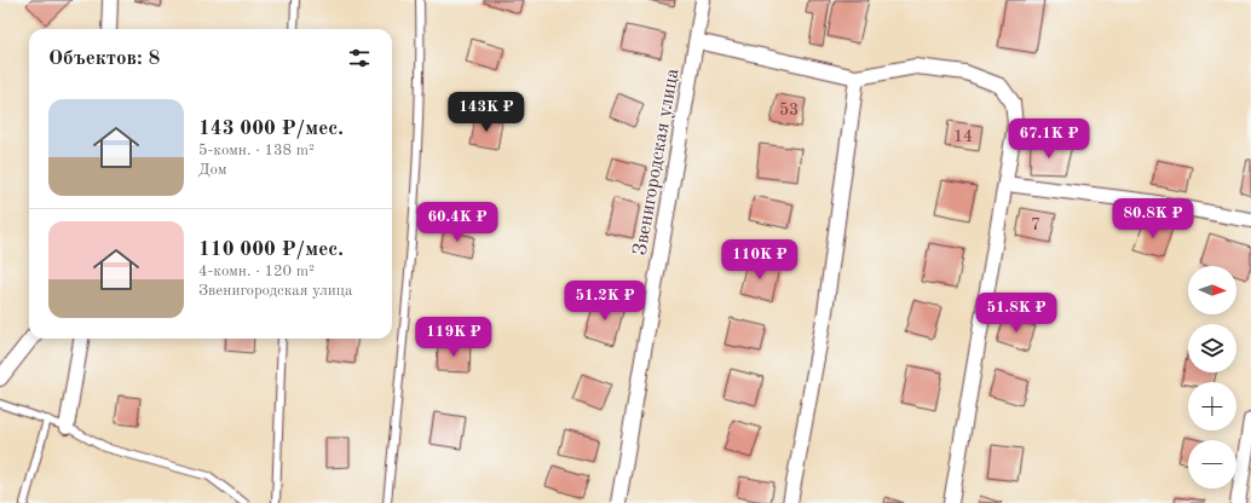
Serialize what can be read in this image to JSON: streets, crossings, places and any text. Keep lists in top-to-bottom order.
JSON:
{
  "streets": {
    "street": ["Звенигородская улица"]
  },
  "house_numbers": ["53", "14", "7"],
  "north": "right",
  "page": {
    "heading": "Объектов: 8",
    "list": [
      {
        "name": "143 000 ₽/мес.",
        "note": "5-комн. · 138 m² · Дом"
      },
      {
        "name": "110 000 ₽/мес.",
        "note": "4-комн. · 120 m² · Звенигородская улица"
      }
    ],
    "price": [
      "143K ₽",
      "67.1K ₽",
      "80.8K ₽",
      "60.4K ₽",
      "110K ₽",
      "51.2K ₽",
      "51.8K ₽",
      "119K ₽"
    ],
    "map_buttons": ["+", "−"]
  }
}
